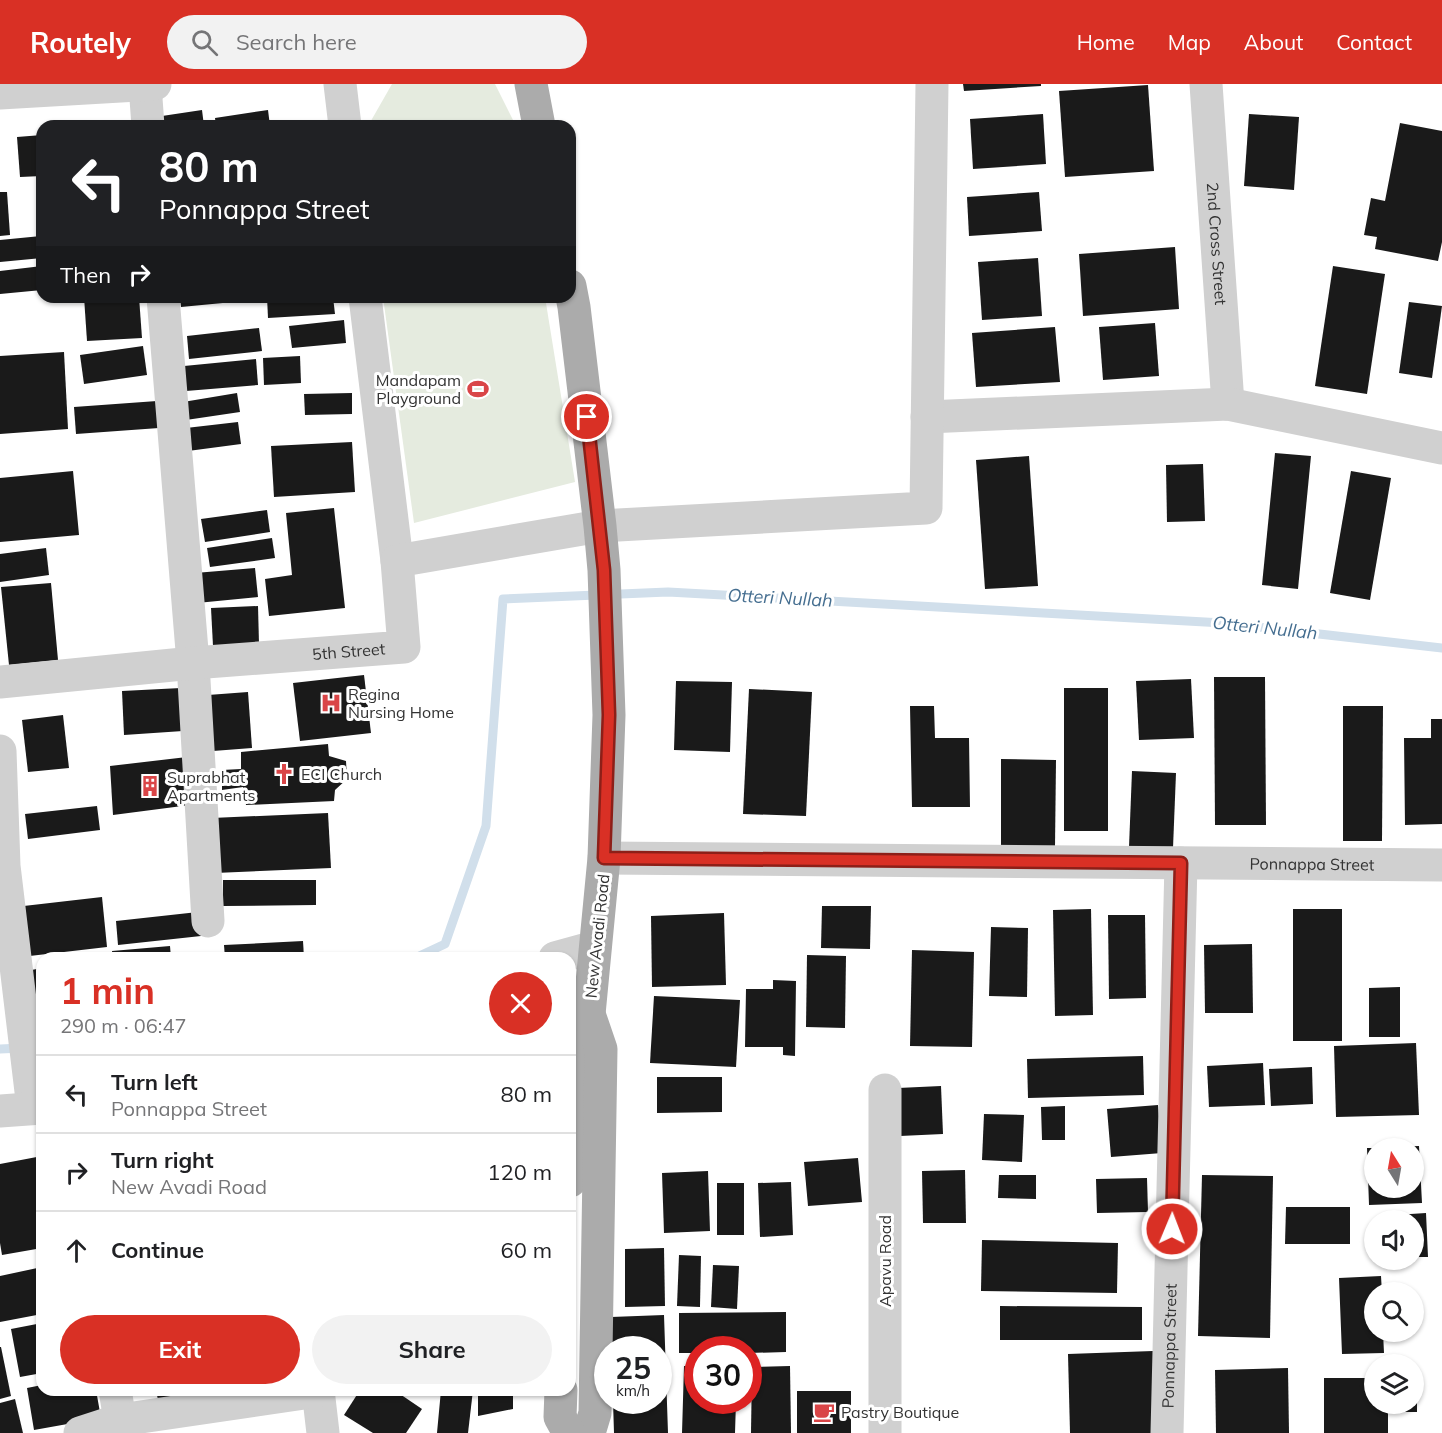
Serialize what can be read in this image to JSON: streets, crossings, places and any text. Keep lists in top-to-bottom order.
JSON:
{
  "streets": {
    "main road": ["New Avadi Road"],
    "street": [
      "2nd Cross Street",
      "5th Street",
      "Ponnappa Street",
      "Apavu Road"
    ]
  },
  "crossings": [
    ["Ponnappa Street", "New Avadi Road"]
  ],
  "water": ["Otteri Nullah"],
  "places": {
    "sports": ["Mandapam Playground"],
    "hospital": ["Regina Nursing Home"],
    "church": ["ECI Church"],
    "building": ["Suprabhat Apartments"],
    "cafe": ["Pastry Boutique"]
  },
  "north": "top",
  "page": {
    "header": "Routely",
    "search": "Search here",
    "nav": [
      "Home",
      "Map",
      "About",
      "Contact"
    ],
    "turn": ["80 m", "Ponnappa Street"],
    "then": "Then",
    "heading": ["1 min", "290 m · 06:47"],
    "list": [
      {
        "name": "Turn left",
        "note": "Ponnappa Street",
        "value": "80 m"
      },
      {
        "name": "Turn right",
        "note": "New Avadi Road",
        "value": "120 m"
      },
      {
        "name": "Continue",
        "value": "60 m"
      }
    ],
    "buttons": ["Exit", "Share"],
    "speed": "25 km/h",
    "limit": "30"
  }
}
